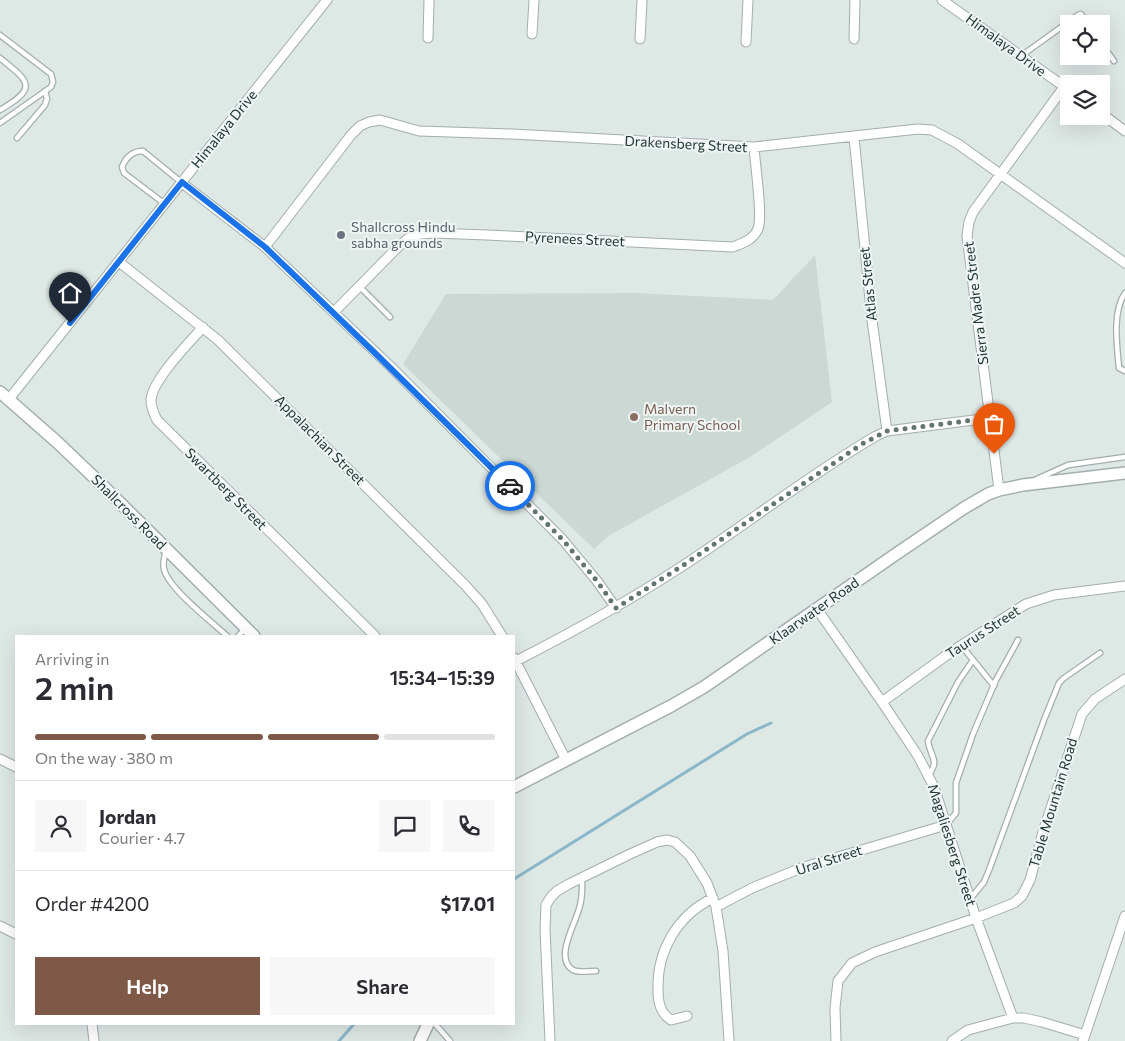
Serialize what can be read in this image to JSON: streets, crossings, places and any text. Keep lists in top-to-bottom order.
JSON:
{
  "streets": {
    "street": [
      "Himalaya Drive",
      "Drakensberg Street",
      "Pyrenees Street",
      "Atlas Street",
      "Sierra Madre Street",
      "Appalachian Street",
      "Swartberg Street",
      "Shallcross Road",
      "Klaarwater Road",
      "Taurus Street",
      "Table Mountain Road",
      "Magaliesberg Street",
      "Ural Street"
    ]
  },
  "crossings": [
    ["Himalaya Drive", "Appalachian Street"],
    ["Himalaya Drive", "Shallcross Road"],
    ["Drakensberg Street", "Pyrenees Street"],
    ["Drakensberg Street", "Atlas Street"],
    ["Drakensberg Street", "Sierra Madre Street"],
    ["Sierra Madre Street", "Klaarwater Road"],
    ["Appalachian Street", "Swartberg Street"],
    ["Klaarwater Road", "Magaliesberg Street"],
    ["Taurus Street", "Magaliesberg Street"],
    ["Table Mountain Road", "Magaliesberg Street"],
    ["Magaliesberg Street", "Ural Street"]
  ],
  "places": ["Shallcross Hindu sabha grounds", "Malvern Primary School"],
  "page": {
    "heading": ["2 min", "Arriving in", "15:34–15:39"],
    "panel": [
      "Jordan",
      "Courier · 4.7",
      "Order #4200",
      "$17.01"
    ],
    "bar": "On the way · 380 m",
    "buttons": ["Help", "Share"]
  }
}
